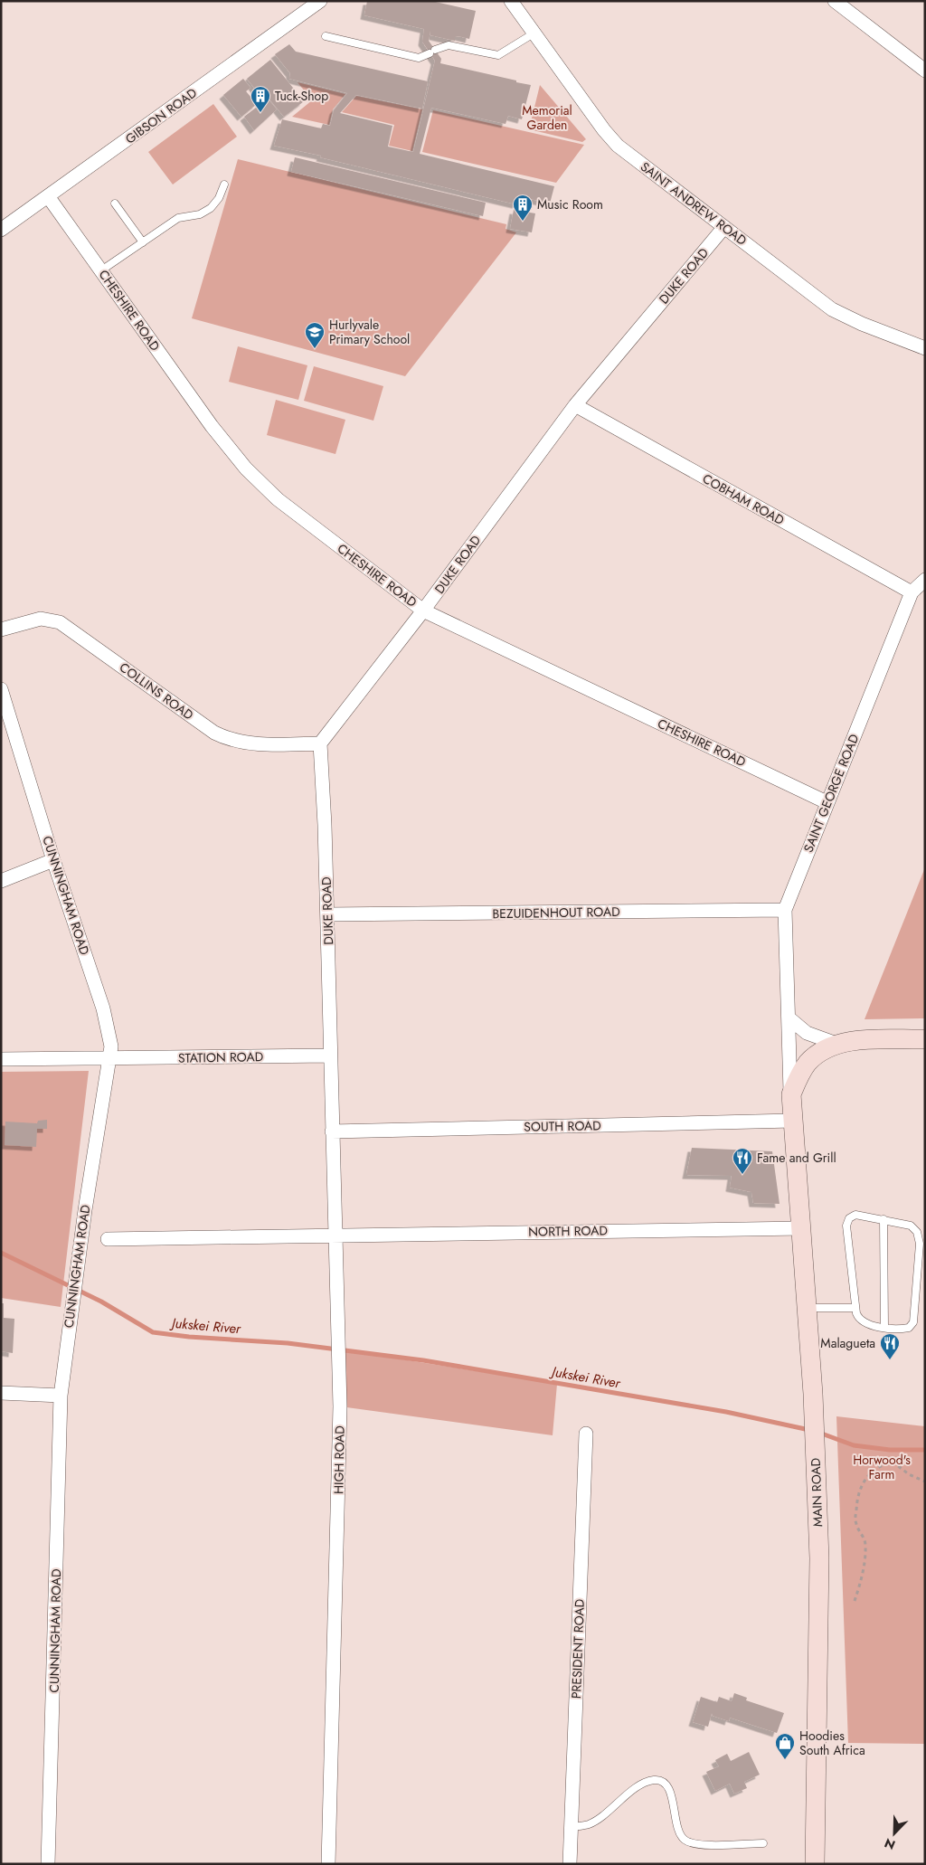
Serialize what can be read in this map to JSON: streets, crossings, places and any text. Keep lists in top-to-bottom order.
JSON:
{
  "streets": {
    "main road": ["MAIN ROAD"],
    "street": [
      "GIBSON ROAD",
      "SAINT ANDREW ROAD",
      "DUKE ROAD",
      "CHESHIRE ROAD",
      "COBHAM ROAD",
      "COLLINS ROAD",
      "SAINT GEORGE ROAD",
      "CUNNINGHAM ROAD",
      "BEZUIDENHOUT ROAD",
      "STATION ROAD",
      "SOUTH ROAD",
      "NORTH ROAD",
      "HIGH ROAD",
      "PRESIDENT ROAD"
    ]
  },
  "crossings": [
    ["GIBSON ROAD", "CHESHIRE ROAD"],
    ["SAINT ANDREW ROAD", "DUKE ROAD"],
    ["DUKE ROAD", "CHESHIRE ROAD"],
    ["DUKE ROAD", "COBHAM ROAD"],
    ["DUKE ROAD", "COLLINS ROAD"],
    ["DUKE ROAD", "BEZUIDENHOUT ROAD"],
    ["DUKE ROAD", "STATION ROAD"],
    ["DUKE ROAD", "HIGH ROAD"],
    ["CHESHIRE ROAD", "SAINT GEORGE ROAD"],
    ["COBHAM ROAD", "SAINT GEORGE ROAD"],
    ["SAINT GEORGE ROAD", "BEZUIDENHOUT ROAD"],
    ["SAINT GEORGE ROAD", "MAIN ROAD"],
    ["CUNNINGHAM ROAD", "STATION ROAD"],
    ["STATION ROAD", "HIGH ROAD"],
    ["SOUTH ROAD", "HIGH ROAD"],
    ["SOUTH ROAD", "MAIN ROAD"],
    ["NORTH ROAD", "HIGH ROAD"],
    ["NORTH ROAD", "MAIN ROAD"]
  ],
  "water": ["Jukskei River"],
  "parks": ["Memorial Garden", "Horwood's Farm"],
  "places": {
    "building": ["Tuck-Shop", "Music Room"],
    "school or university": ["Hurlyvale Primary School"],
    "restaurant": ["Fame and Grill", "Malagueta"],
    "shop": ["Hoodies South Africa"]
  },
  "north": "bottom left"
}
